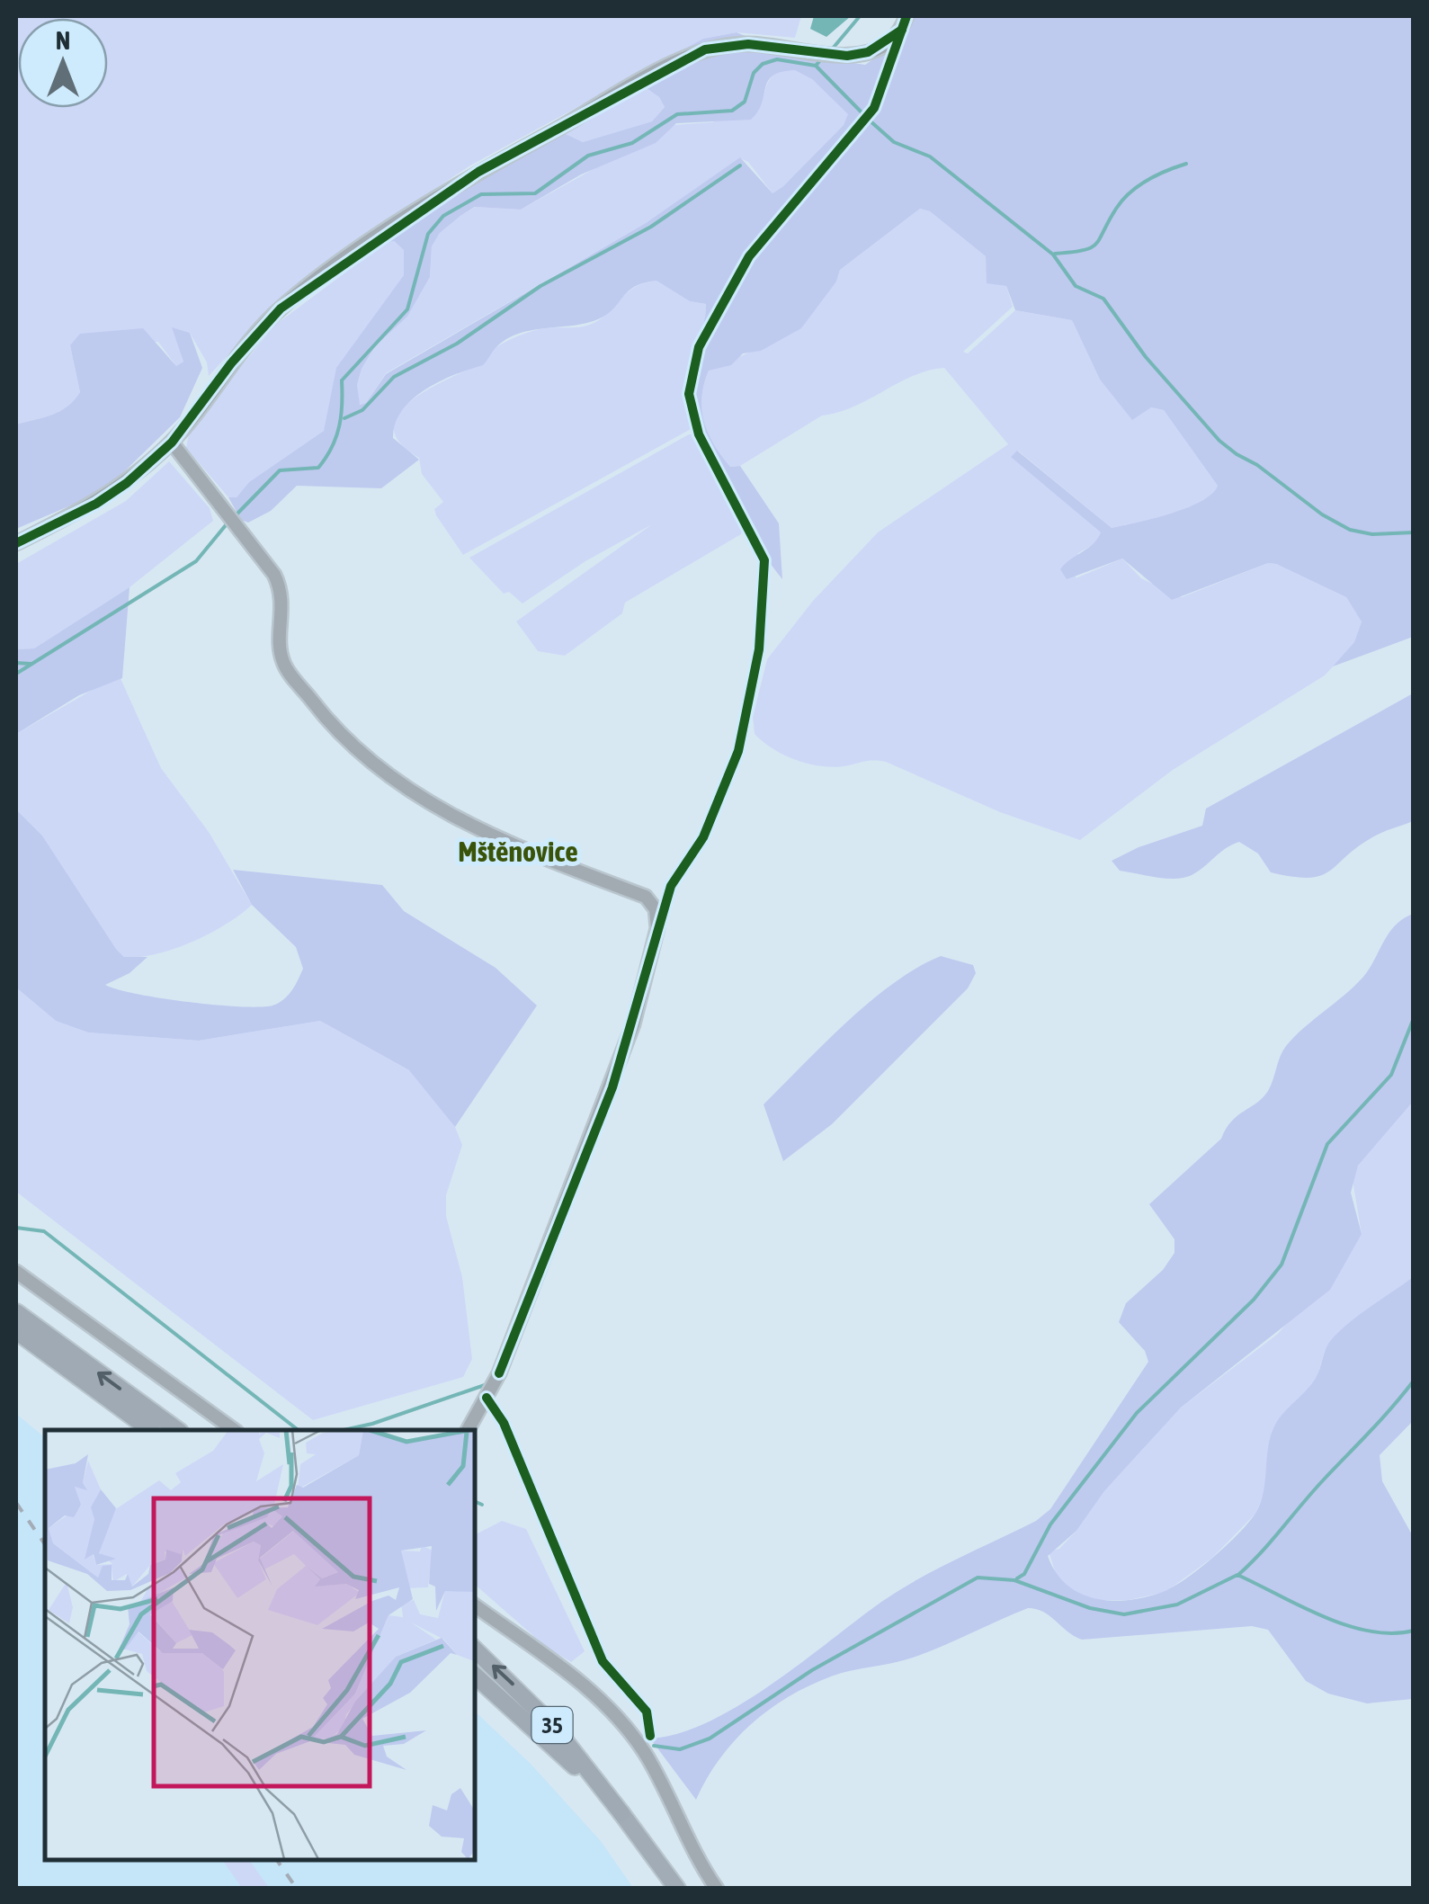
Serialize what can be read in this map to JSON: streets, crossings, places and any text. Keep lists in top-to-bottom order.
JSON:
{
  "streets": {
    "highway": ["35"]
  },
  "districts": ["Mštěnovice"],
  "north": "top"
}
